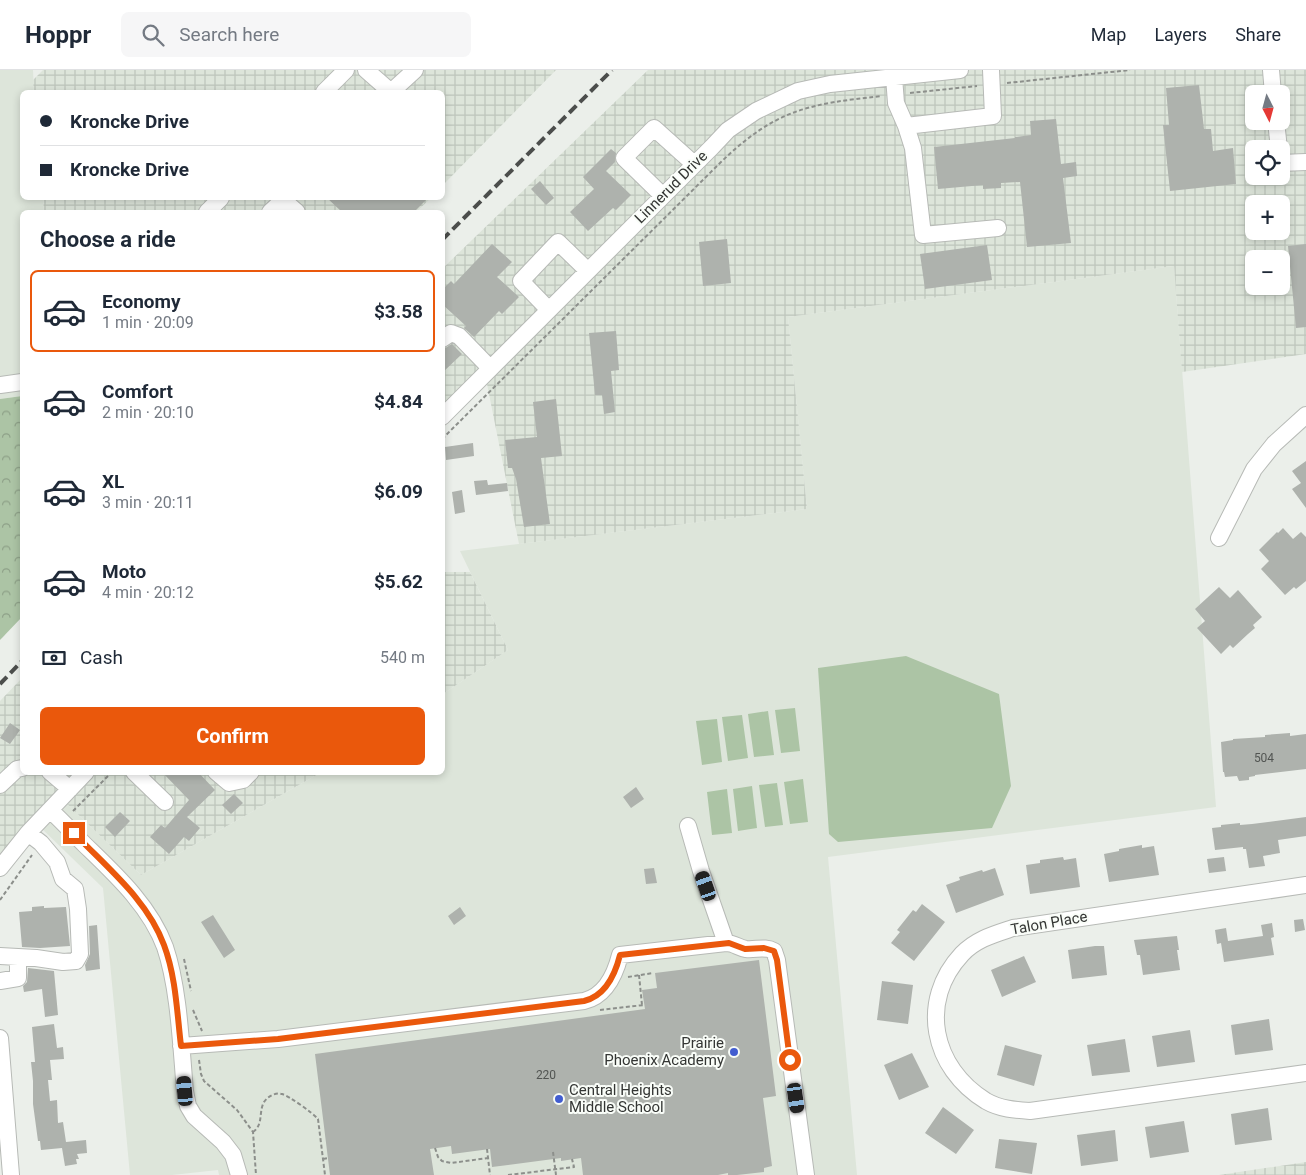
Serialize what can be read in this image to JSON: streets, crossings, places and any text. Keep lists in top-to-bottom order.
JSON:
{
  "streets": {
    "street": ["Linnerud Drive", "Talon Place"]
  },
  "places": ["Prairie Phoenix Academy", "Central Heights Middle School"],
  "house_numbers": ["504", "220"],
  "north": "bottom",
  "page": {
    "header": "Hoppr",
    "search": "Search here",
    "nav": ["Map", "Layers", "Share"],
    "map_buttons": ["+", "−"],
    "banner": ["Kroncke Drive", "Kroncke Drive"],
    "heading": "Choose a ride",
    "list": [
      {
        "name": "Economy",
        "note": "1 min · 20:09",
        "value": "$3.58"
      },
      {
        "name": "Comfort",
        "note": "2 min · 20:10",
        "value": "$4.84"
      },
      {
        "name": "XL",
        "note": "3 min · 20:11",
        "value": "$6.09"
      },
      {
        "name": "Moto",
        "note": "4 min · 20:12",
        "value": "$5.62"
      }
    ],
    "pay": ["Cash", "540 m"],
    "buttons": "Confirm"
  }
}
